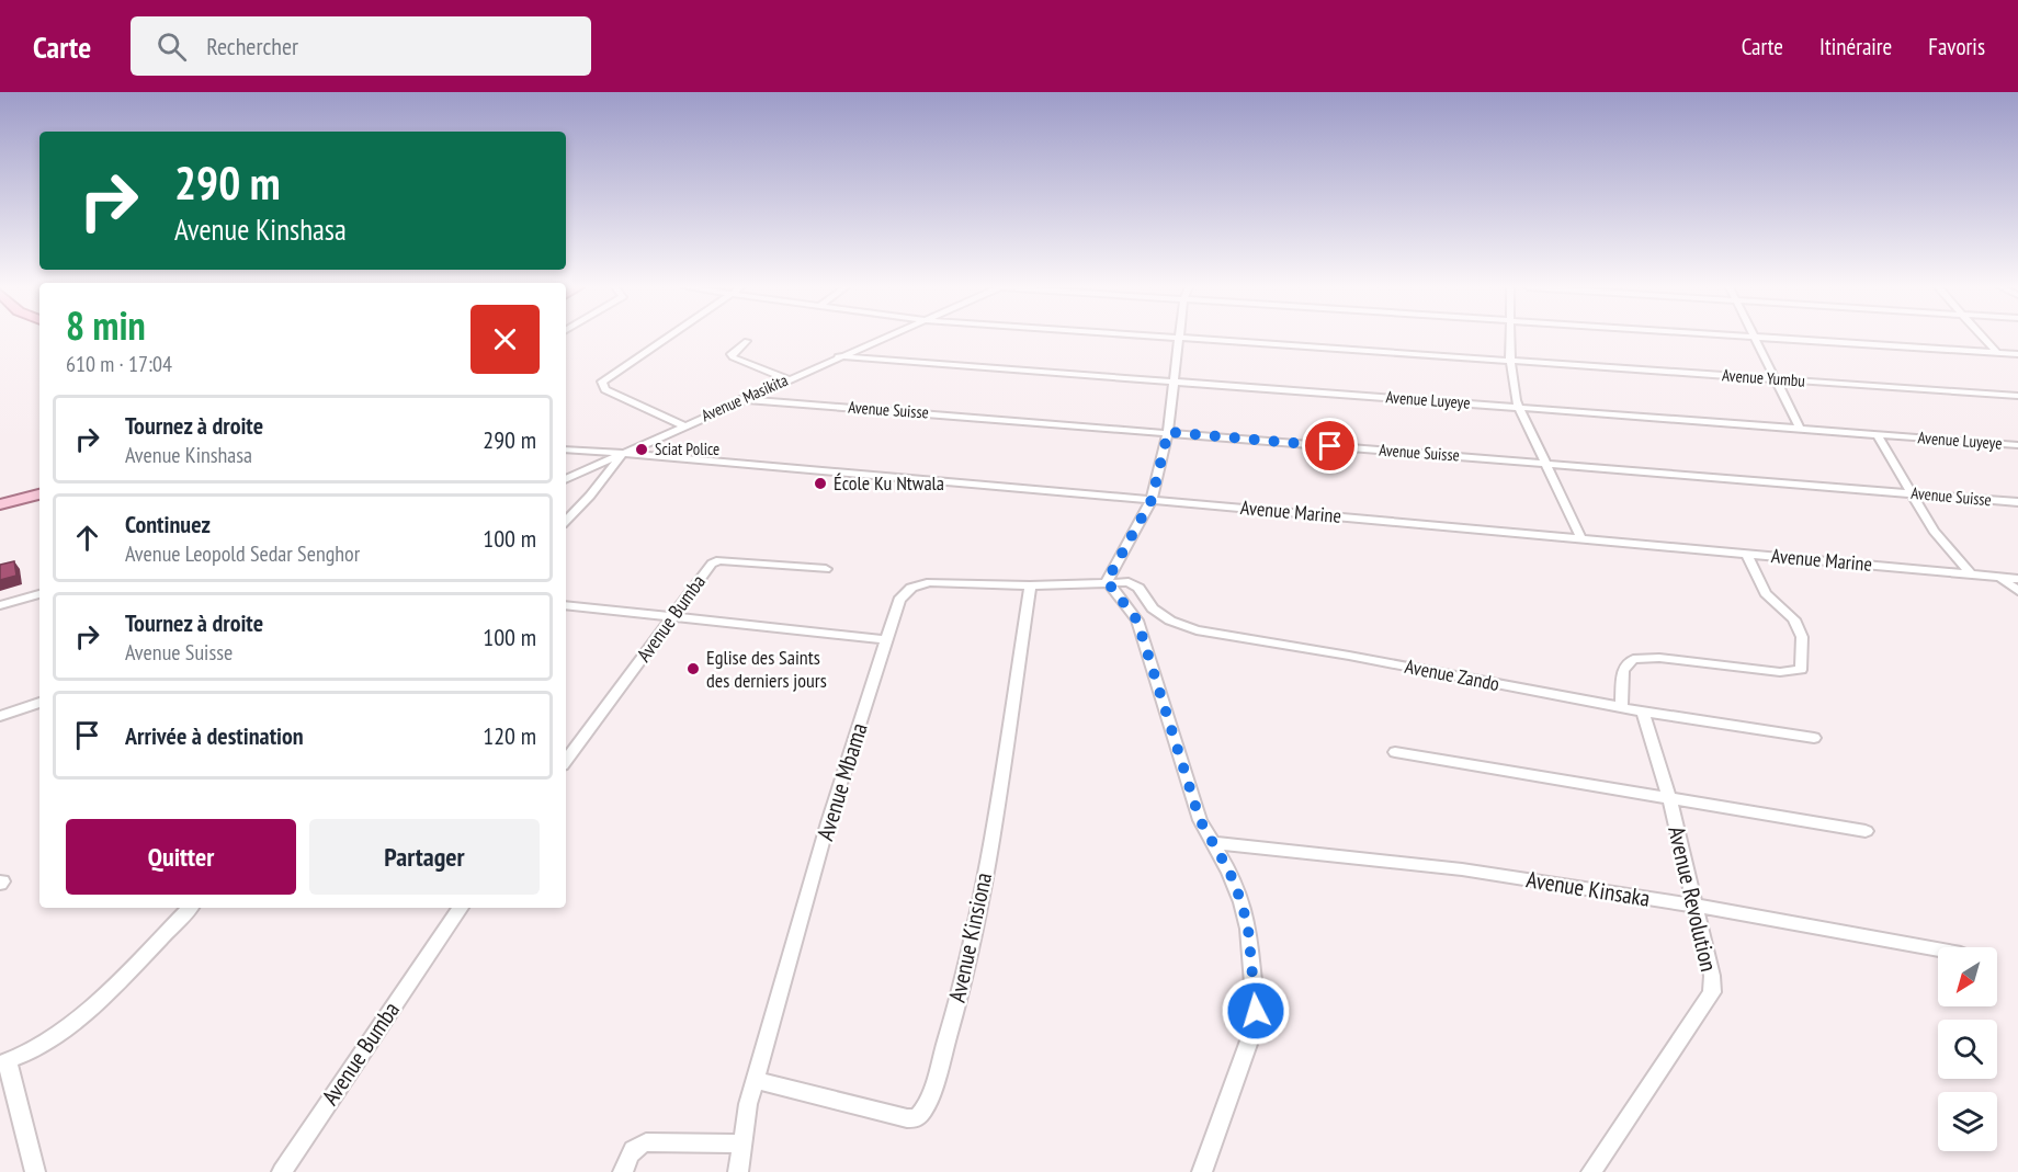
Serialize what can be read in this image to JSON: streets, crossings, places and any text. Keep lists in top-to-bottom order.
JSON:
{
  "streets": {
    "street": [
      "Avenue Yumbu",
      "Avenue Masikita",
      "Avenue Luyeye",
      "Avenue Suisse",
      "Avenue Marine",
      "Avenue Bumba",
      "Avenue Zando",
      "Avenue Mbama",
      "Avenue Kinsaka",
      "Avenue Revolution",
      "Avenue Kinsiona"
    ]
  },
  "crossings": [
    ["Avenue Masikita", "Avenue Luyeye"],
    ["Avenue Masikita", "Avenue Suisse"],
    ["Avenue Masikita", "Avenue Marine"],
    ["Avenue Zando", "Avenue Mbama"],
    ["Avenue Zando", "Avenue Revolution"],
    ["Avenue Mbama", "Avenue Kinsiona"],
    ["Avenue Kinsaka", "Avenue Revolution"]
  ],
  "places": ["Sciat Police", "École Ku Ntwala", "Eglise des Saints des derniers jours"],
  "north": "bottom left",
  "page": {
    "header": "Carte",
    "search": "Rechercher",
    "nav": ["Carte", "Itinéraire", "Favoris"],
    "turn": ["290 m", "Avenue Kinshasa"],
    "heading": ["8 min", "610 m · 17:04"],
    "list": [
      {
        "name": "Tournez à droite",
        "note": "Avenue Kinshasa",
        "value": "290 m"
      },
      {
        "name": "Continuez",
        "note": "Avenue Leopold Sedar Senghor",
        "value": "100 m"
      },
      {
        "name": "Tournez à droite",
        "note": "Avenue Suisse",
        "value": "100 m"
      },
      {
        "name": "Arrivée à destination",
        "value": "120 m"
      }
    ],
    "buttons": ["Quitter", "Partager"]
  }
}
